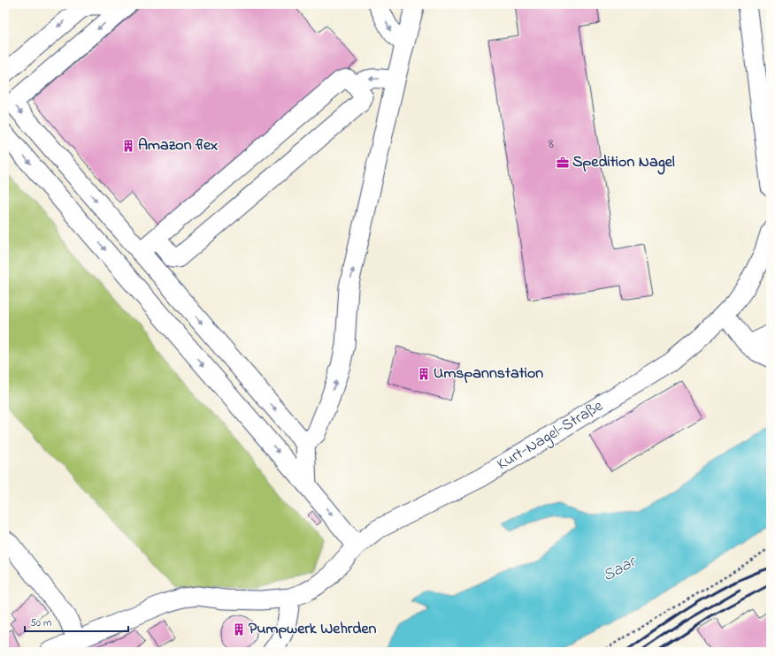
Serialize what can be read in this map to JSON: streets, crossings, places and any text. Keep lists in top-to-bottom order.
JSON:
{
  "streets": {
    "street": ["Kurt-Nagel-Straße"]
  },
  "water": ["Saar"],
  "places": {
    "building": ["Amazon flex", "Umspannstation", "Pumpwerk Wehrden"],
    "office": ["Spedition Nagel"]
  },
  "house_numbers": ["8"],
  "scale_bar": "50 m"
}
